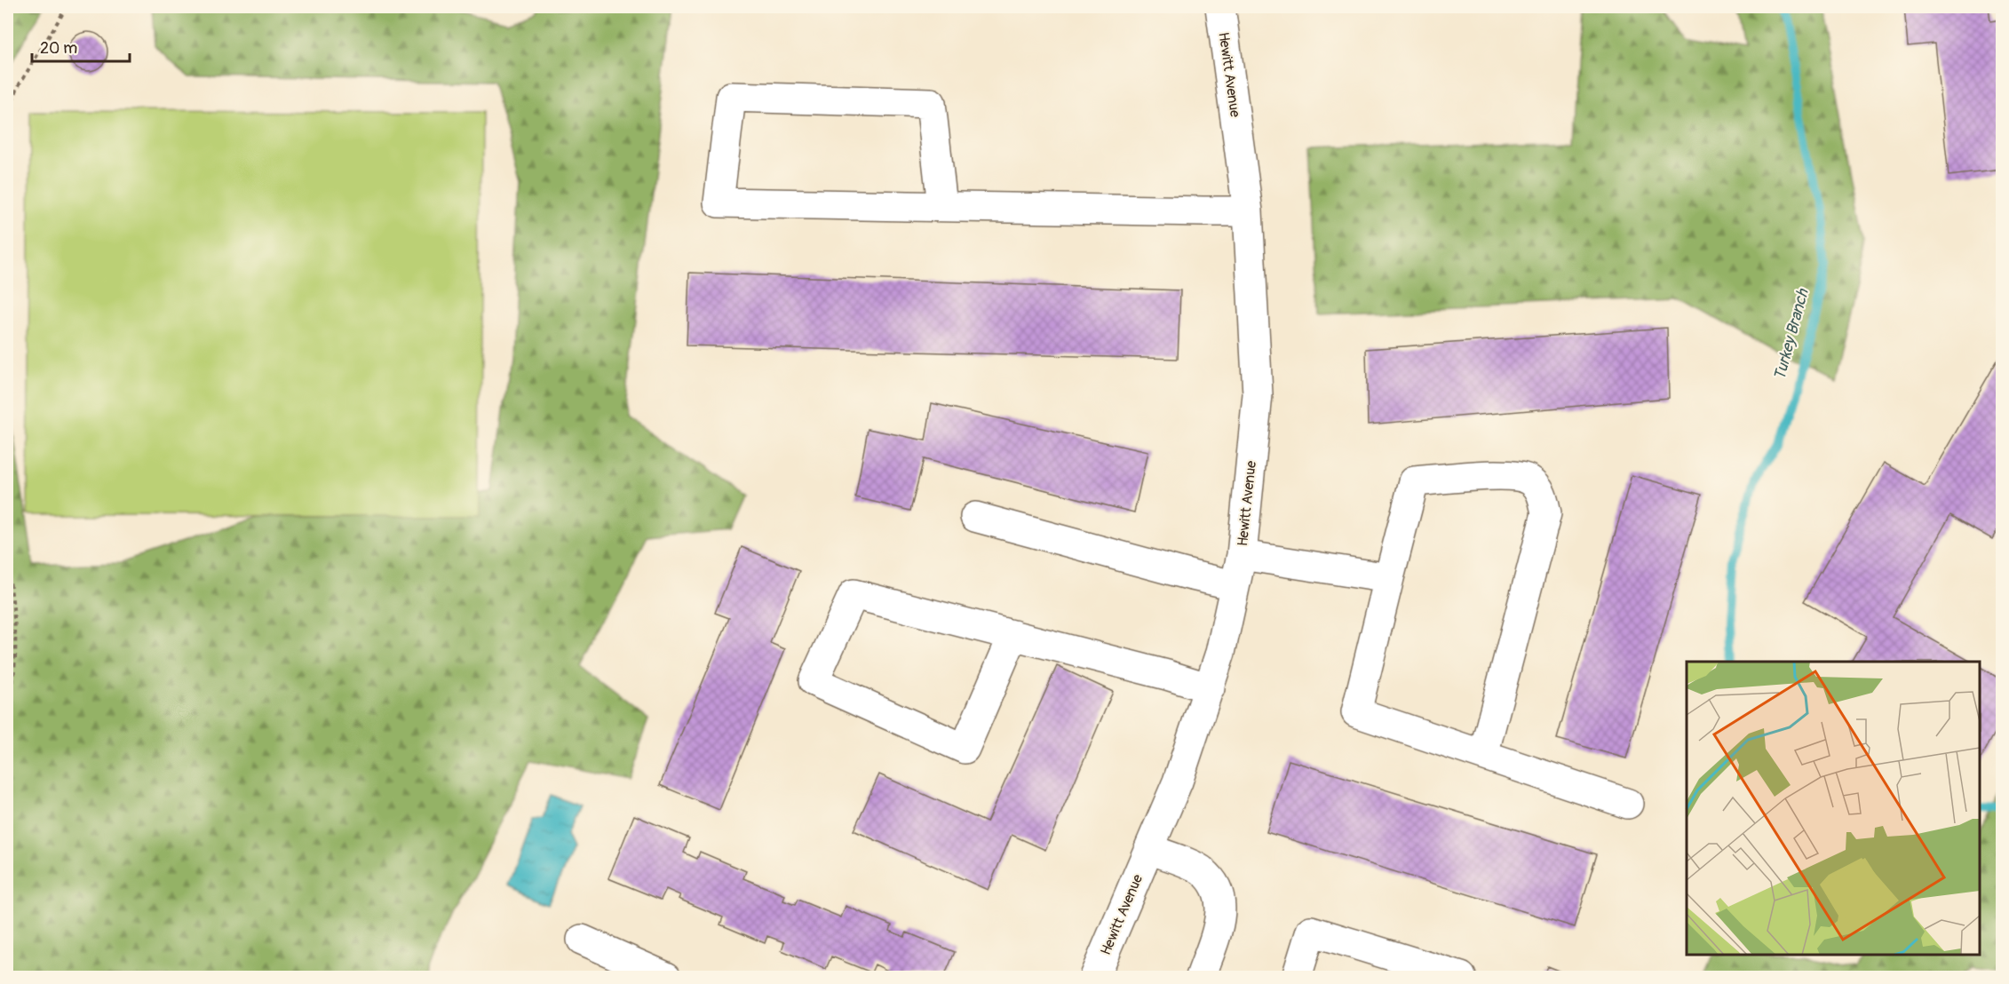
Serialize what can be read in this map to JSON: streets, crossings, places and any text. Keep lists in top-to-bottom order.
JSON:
{
  "streets": {
    "street": ["Hewitt Avenue"]
  },
  "water": ["Turkey Branch"],
  "scale_bar": "20 m"
}
